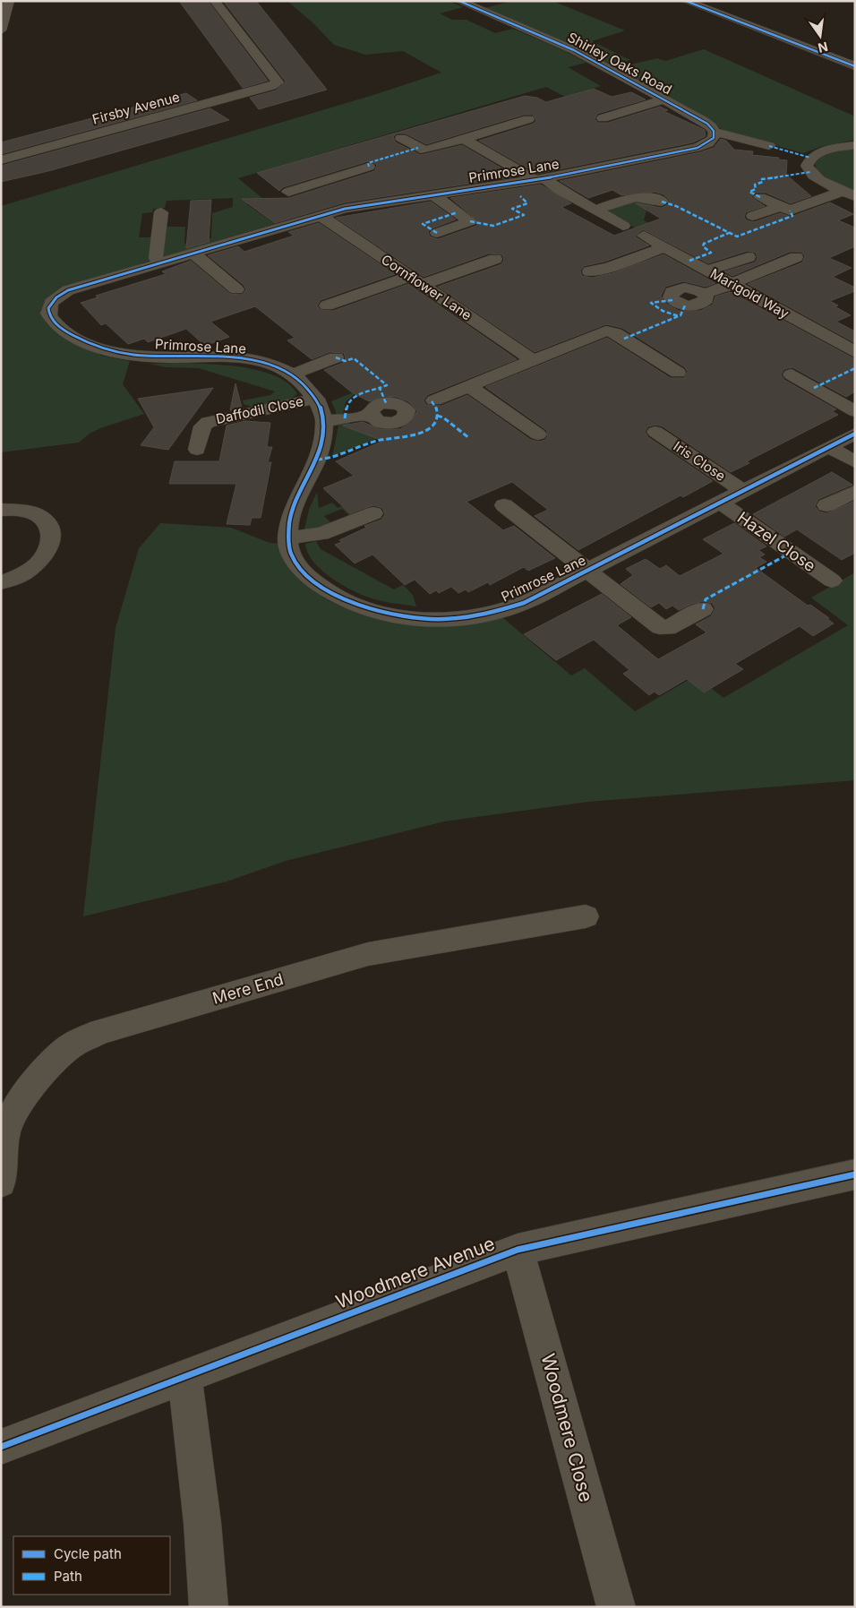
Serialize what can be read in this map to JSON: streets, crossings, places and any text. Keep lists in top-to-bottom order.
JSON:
{
  "streets": {
    "street": [
      "Shirley Oaks Road",
      "Firsby Avenue",
      "Primrose Lane",
      "Cornflower Lane",
      "Marigold Way",
      "Daffodil Close",
      "Iris Close",
      "Hazel Close",
      "Mere End",
      "Woodmere Avenue",
      "Woodmere Close"
    ]
  },
  "crossings": [
    ["Shirley Oaks Road", "Primrose Lane"],
    ["Primrose Lane", "Cornflower Lane"],
    ["Primrose Lane", "Daffodil Close"],
    ["Primrose Lane", "Iris Close"],
    ["Primrose Lane", "Hazel Close"],
    ["Woodmere Avenue", "Woodmere Close"]
  ],
  "legend": ["Cycle path", "Path"],
  "north": "bottom"
}
